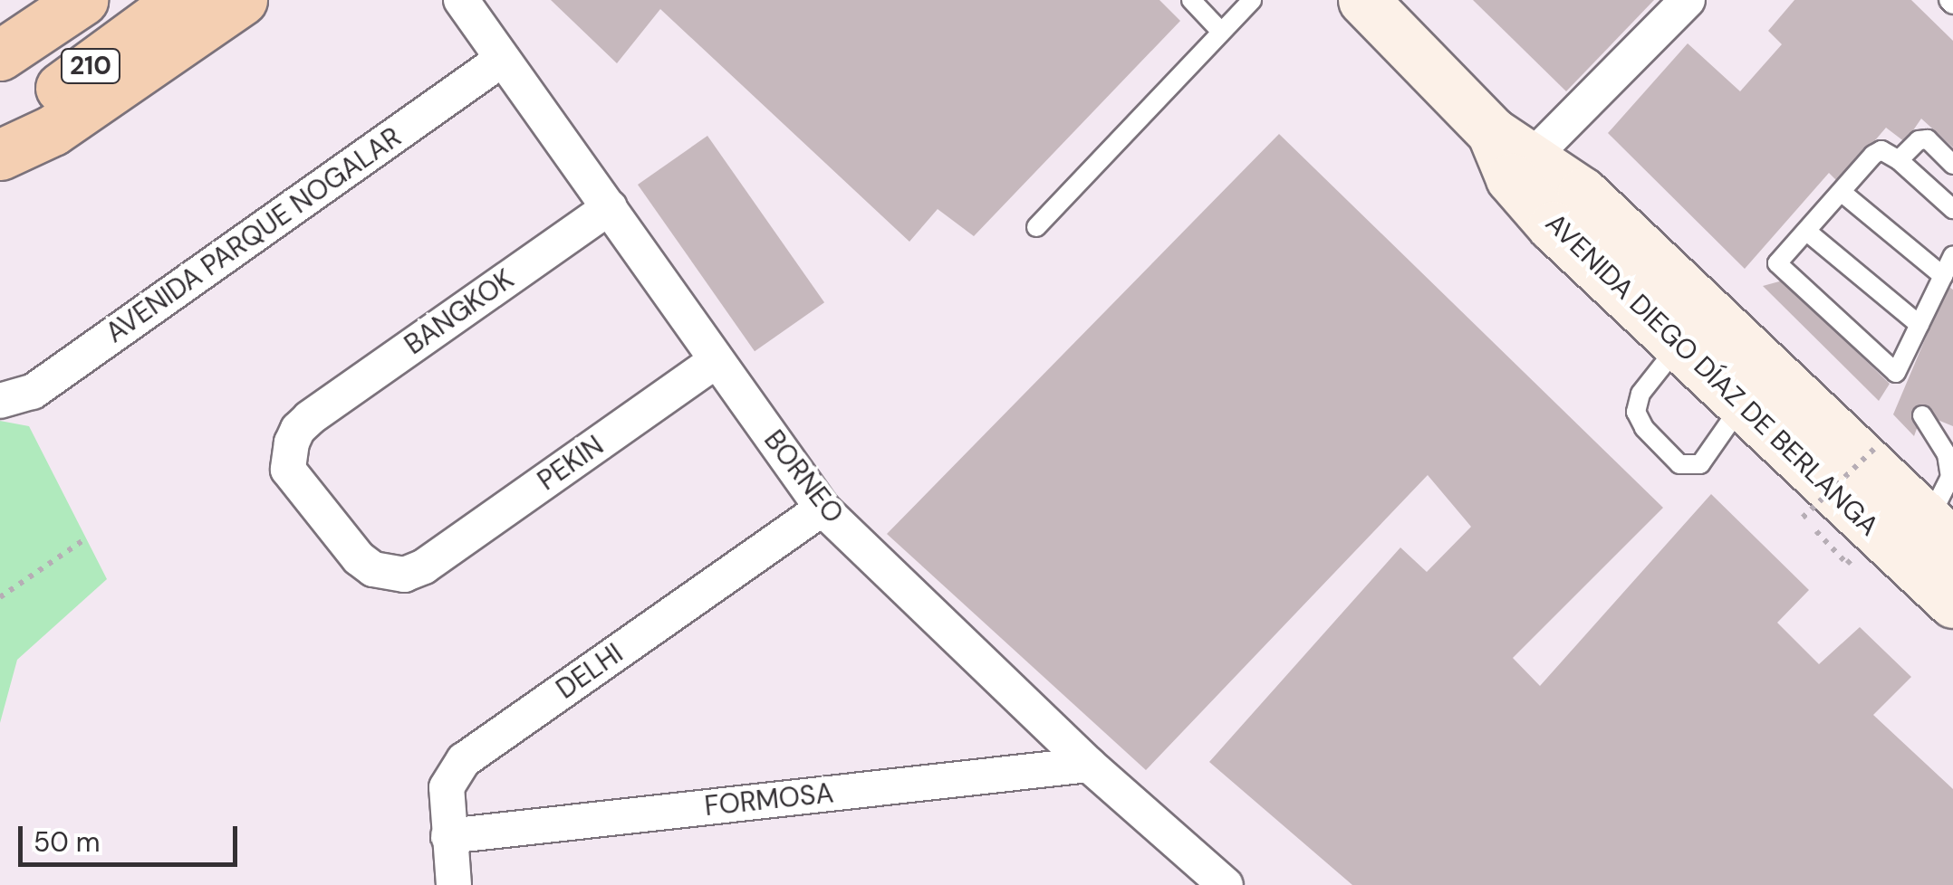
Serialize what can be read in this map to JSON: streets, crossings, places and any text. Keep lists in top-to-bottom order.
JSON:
{
  "streets": {
    "highway": ["210"],
    "main road": ["AVENIDA DIEGO DÍAZ DE BERLANGA"],
    "street": [
      "AVENIDA PARQUE NOGALAR",
      "BANGKOK",
      "PEKIN",
      "BORNEO",
      "DELHI",
      "FORMOSA"
    ]
  },
  "crossings": [
    ["AVENIDA PARQUE NOGALAR", "BORNEO"],
    ["BANGKOK", "PEKIN"],
    ["BANGKOK", "BORNEO"],
    ["PEKIN", "BORNEO"],
    ["BORNEO", "DELHI"],
    ["BORNEO", "FORMOSA"],
    ["DELHI", "FORMOSA"]
  ],
  "scale_bar": "50 m"
}
